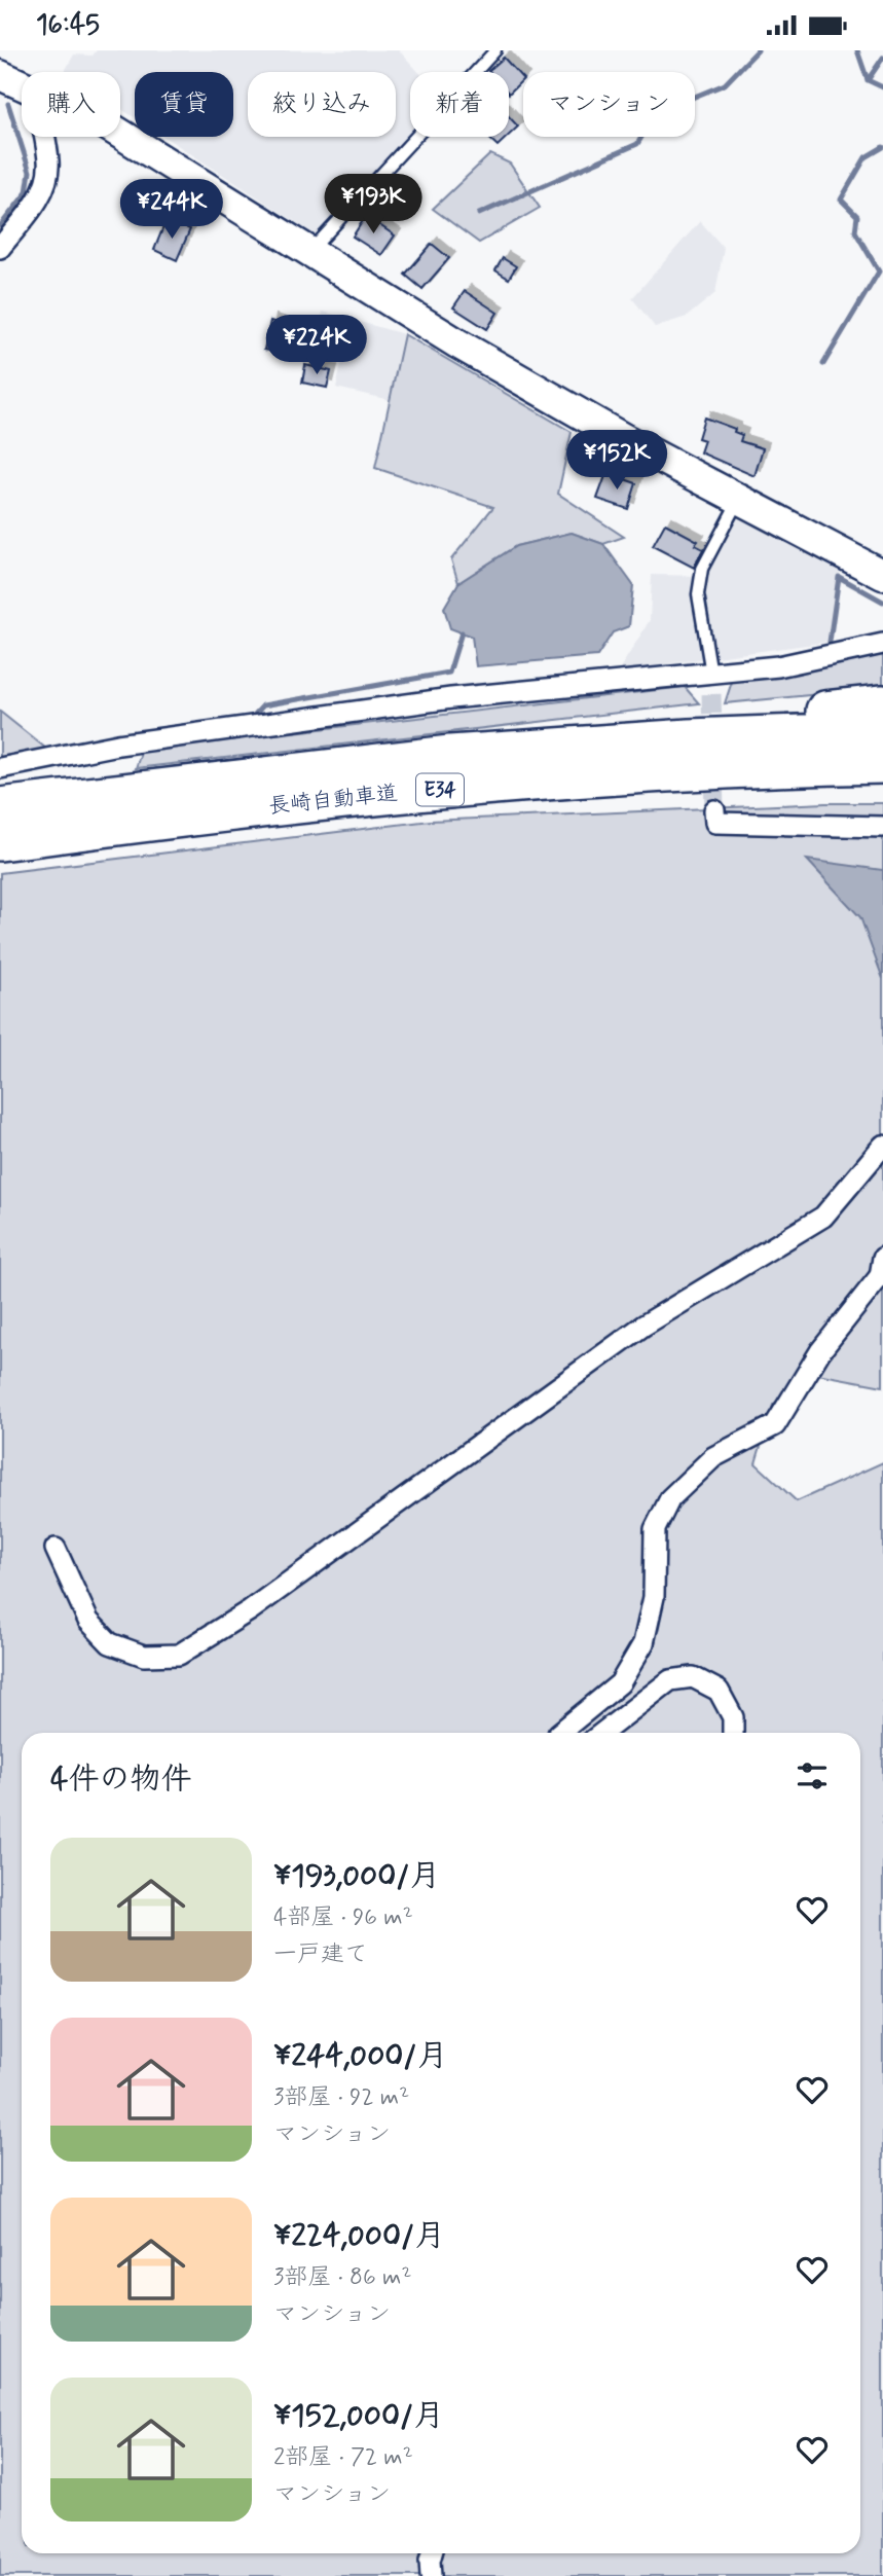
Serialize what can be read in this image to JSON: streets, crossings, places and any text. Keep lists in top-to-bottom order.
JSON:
{
  "streets": {
    "highway": ["E34", "長崎自動車道"]
  },
  "page": {
    "status": "16:45",
    "chip": [
      "購入",
      "賃貸",
      "絞り込み",
      "新着",
      "マンション"
    ],
    "price": [
      "¥193K",
      "¥244K",
      "¥224K",
      "¥152K"
    ],
    "heading": "4件の物件",
    "list": [
      {
        "name": "¥193,000/月",
        "note": "4部屋 · 96 m² · 一戸建て"
      },
      {
        "name": "¥244,000/月",
        "note": "3部屋 · 92 m² · マンション"
      },
      {
        "name": "¥224,000/月",
        "note": "3部屋 · 86 m² · マンション"
      },
      {
        "name": "¥152,000/月",
        "note": "2部屋 · 72 m² · マンション"
      }
    ]
  }
}
